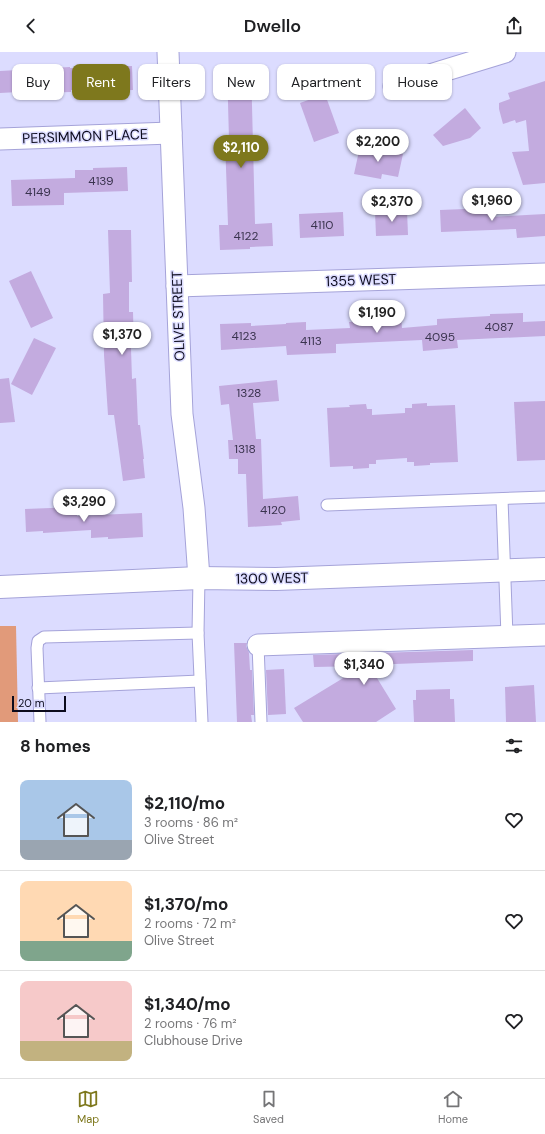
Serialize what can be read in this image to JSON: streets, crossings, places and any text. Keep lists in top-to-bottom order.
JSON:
{
  "streets": {
    "street": [
      "PERSIMMON PLACE",
      "1355 WEST",
      "OLIVE STREET",
      "1300 WEST"
    ]
  },
  "crossings": [
    ["PERSIMMON PLACE", "OLIVE STREET"],
    ["1355 WEST", "OLIVE STREET"],
    ["OLIVE STREET", "1300 WEST"]
  ],
  "house_numbers": [
    "4139",
    "4149",
    "4110",
    "4122",
    "4087",
    "4123",
    "4095",
    "4113",
    "1328",
    "1318",
    "4120"
  ],
  "scale_bar": "20 m",
  "page": {
    "header": "Dwello",
    "chip": [
      "Buy",
      "Rent",
      "Filters",
      "New",
      "Apartment",
      "House"
    ],
    "price": [
      "$2,200",
      "$2,110",
      "$1,960",
      "$2,370",
      "$1,190",
      "$1,370",
      "$3,290",
      "$1,340"
    ],
    "scale": "20 m",
    "heading": "8 homes",
    "list": [
      {
        "name": "$2,110/mo",
        "note": "3 rooms · 86 m² · Olive Street"
      },
      {
        "name": "$1,370/mo",
        "note": "2 rooms · 72 m² · Olive Street"
      },
      {
        "name": "$1,340/mo",
        "note": "2 rooms · 76 m² · Clubhouse Drive"
      }
    ],
    "tabs": ["Map", "Saved", "Home"]
  }
}
